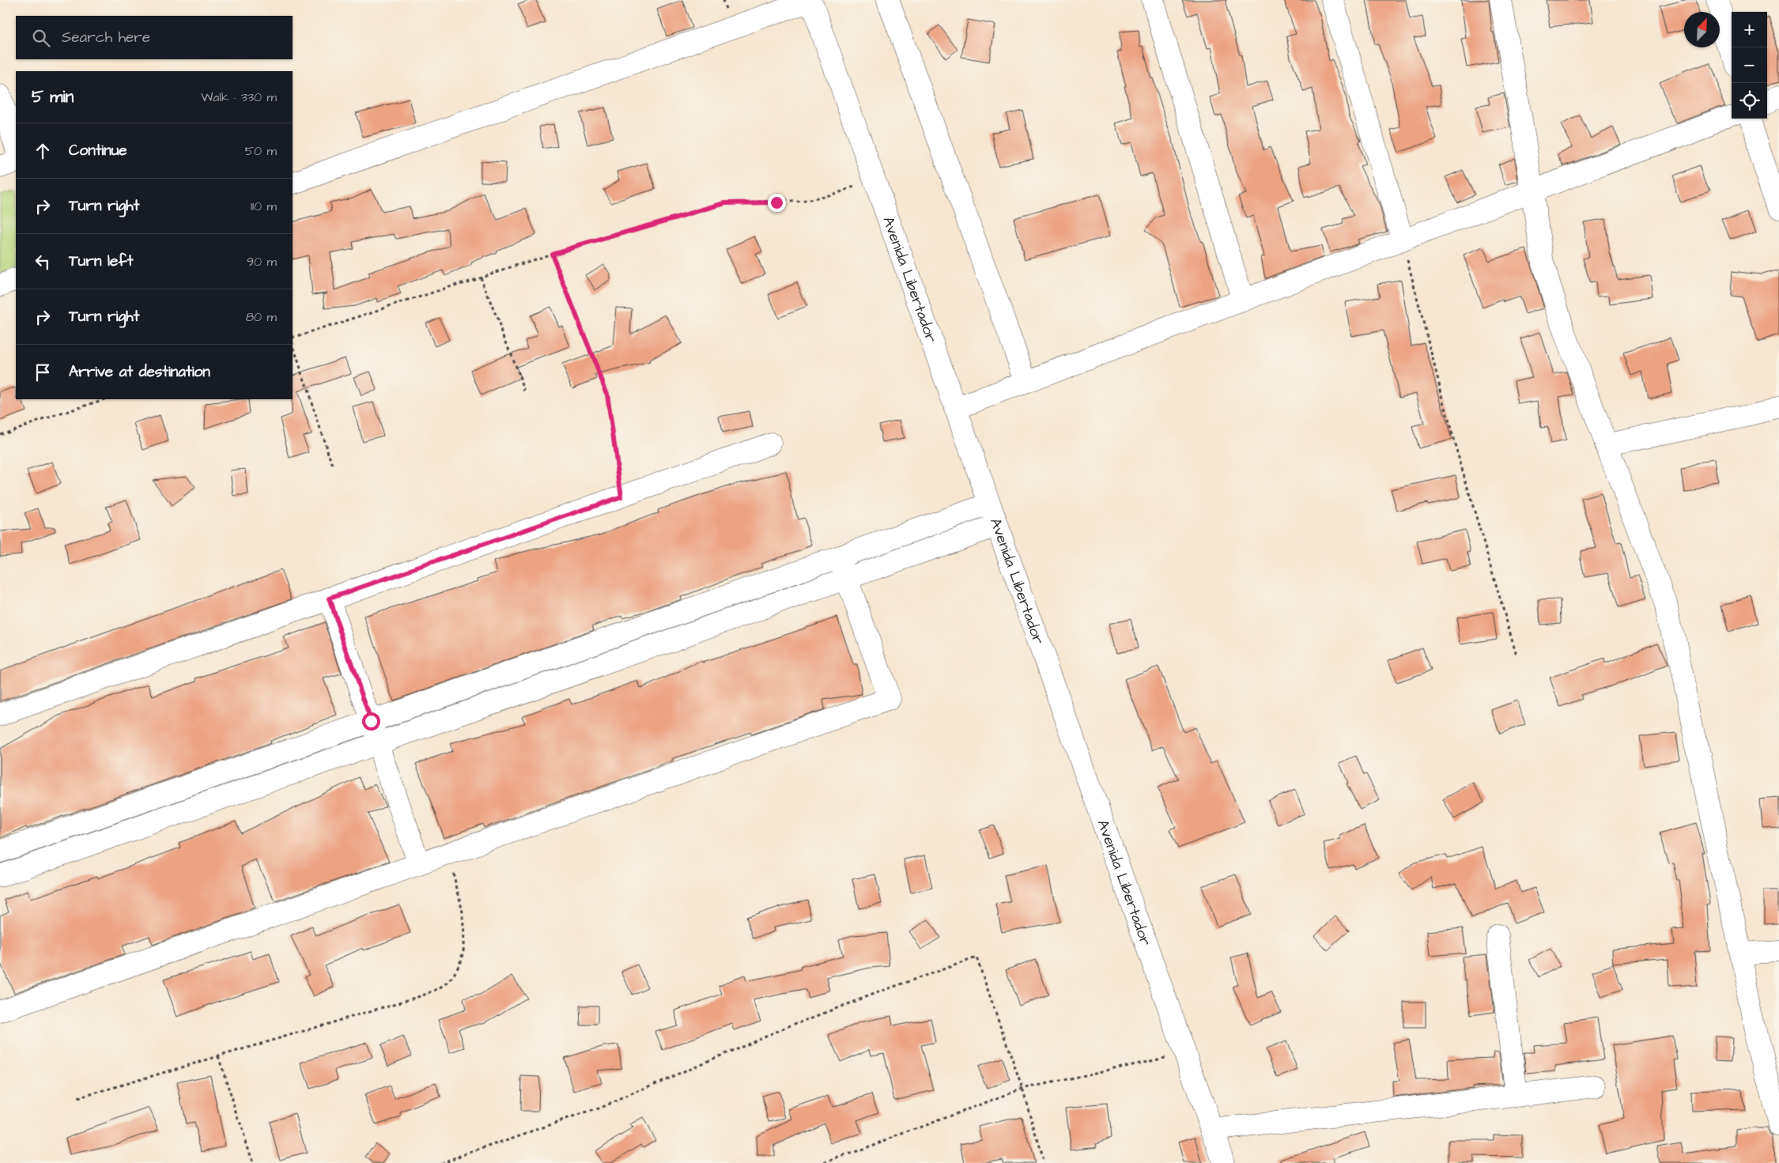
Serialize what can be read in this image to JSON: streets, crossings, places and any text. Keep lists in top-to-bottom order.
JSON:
{
  "streets": {
    "main road": ["Avenida Libertador"]
  },
  "north": "top right",
  "page": {
    "map_buttons": ["+", "−"],
    "search": "Search here",
    "heading": ["5 min", "Walk · 330 m"],
    "list": [
      ["Continue", "50 m"],
      ["Turn right", "110 m"],
      ["Turn left", "90 m"],
      ["Turn right", "80 m"],
      "Arrive at destination"
    ]
  }
}
